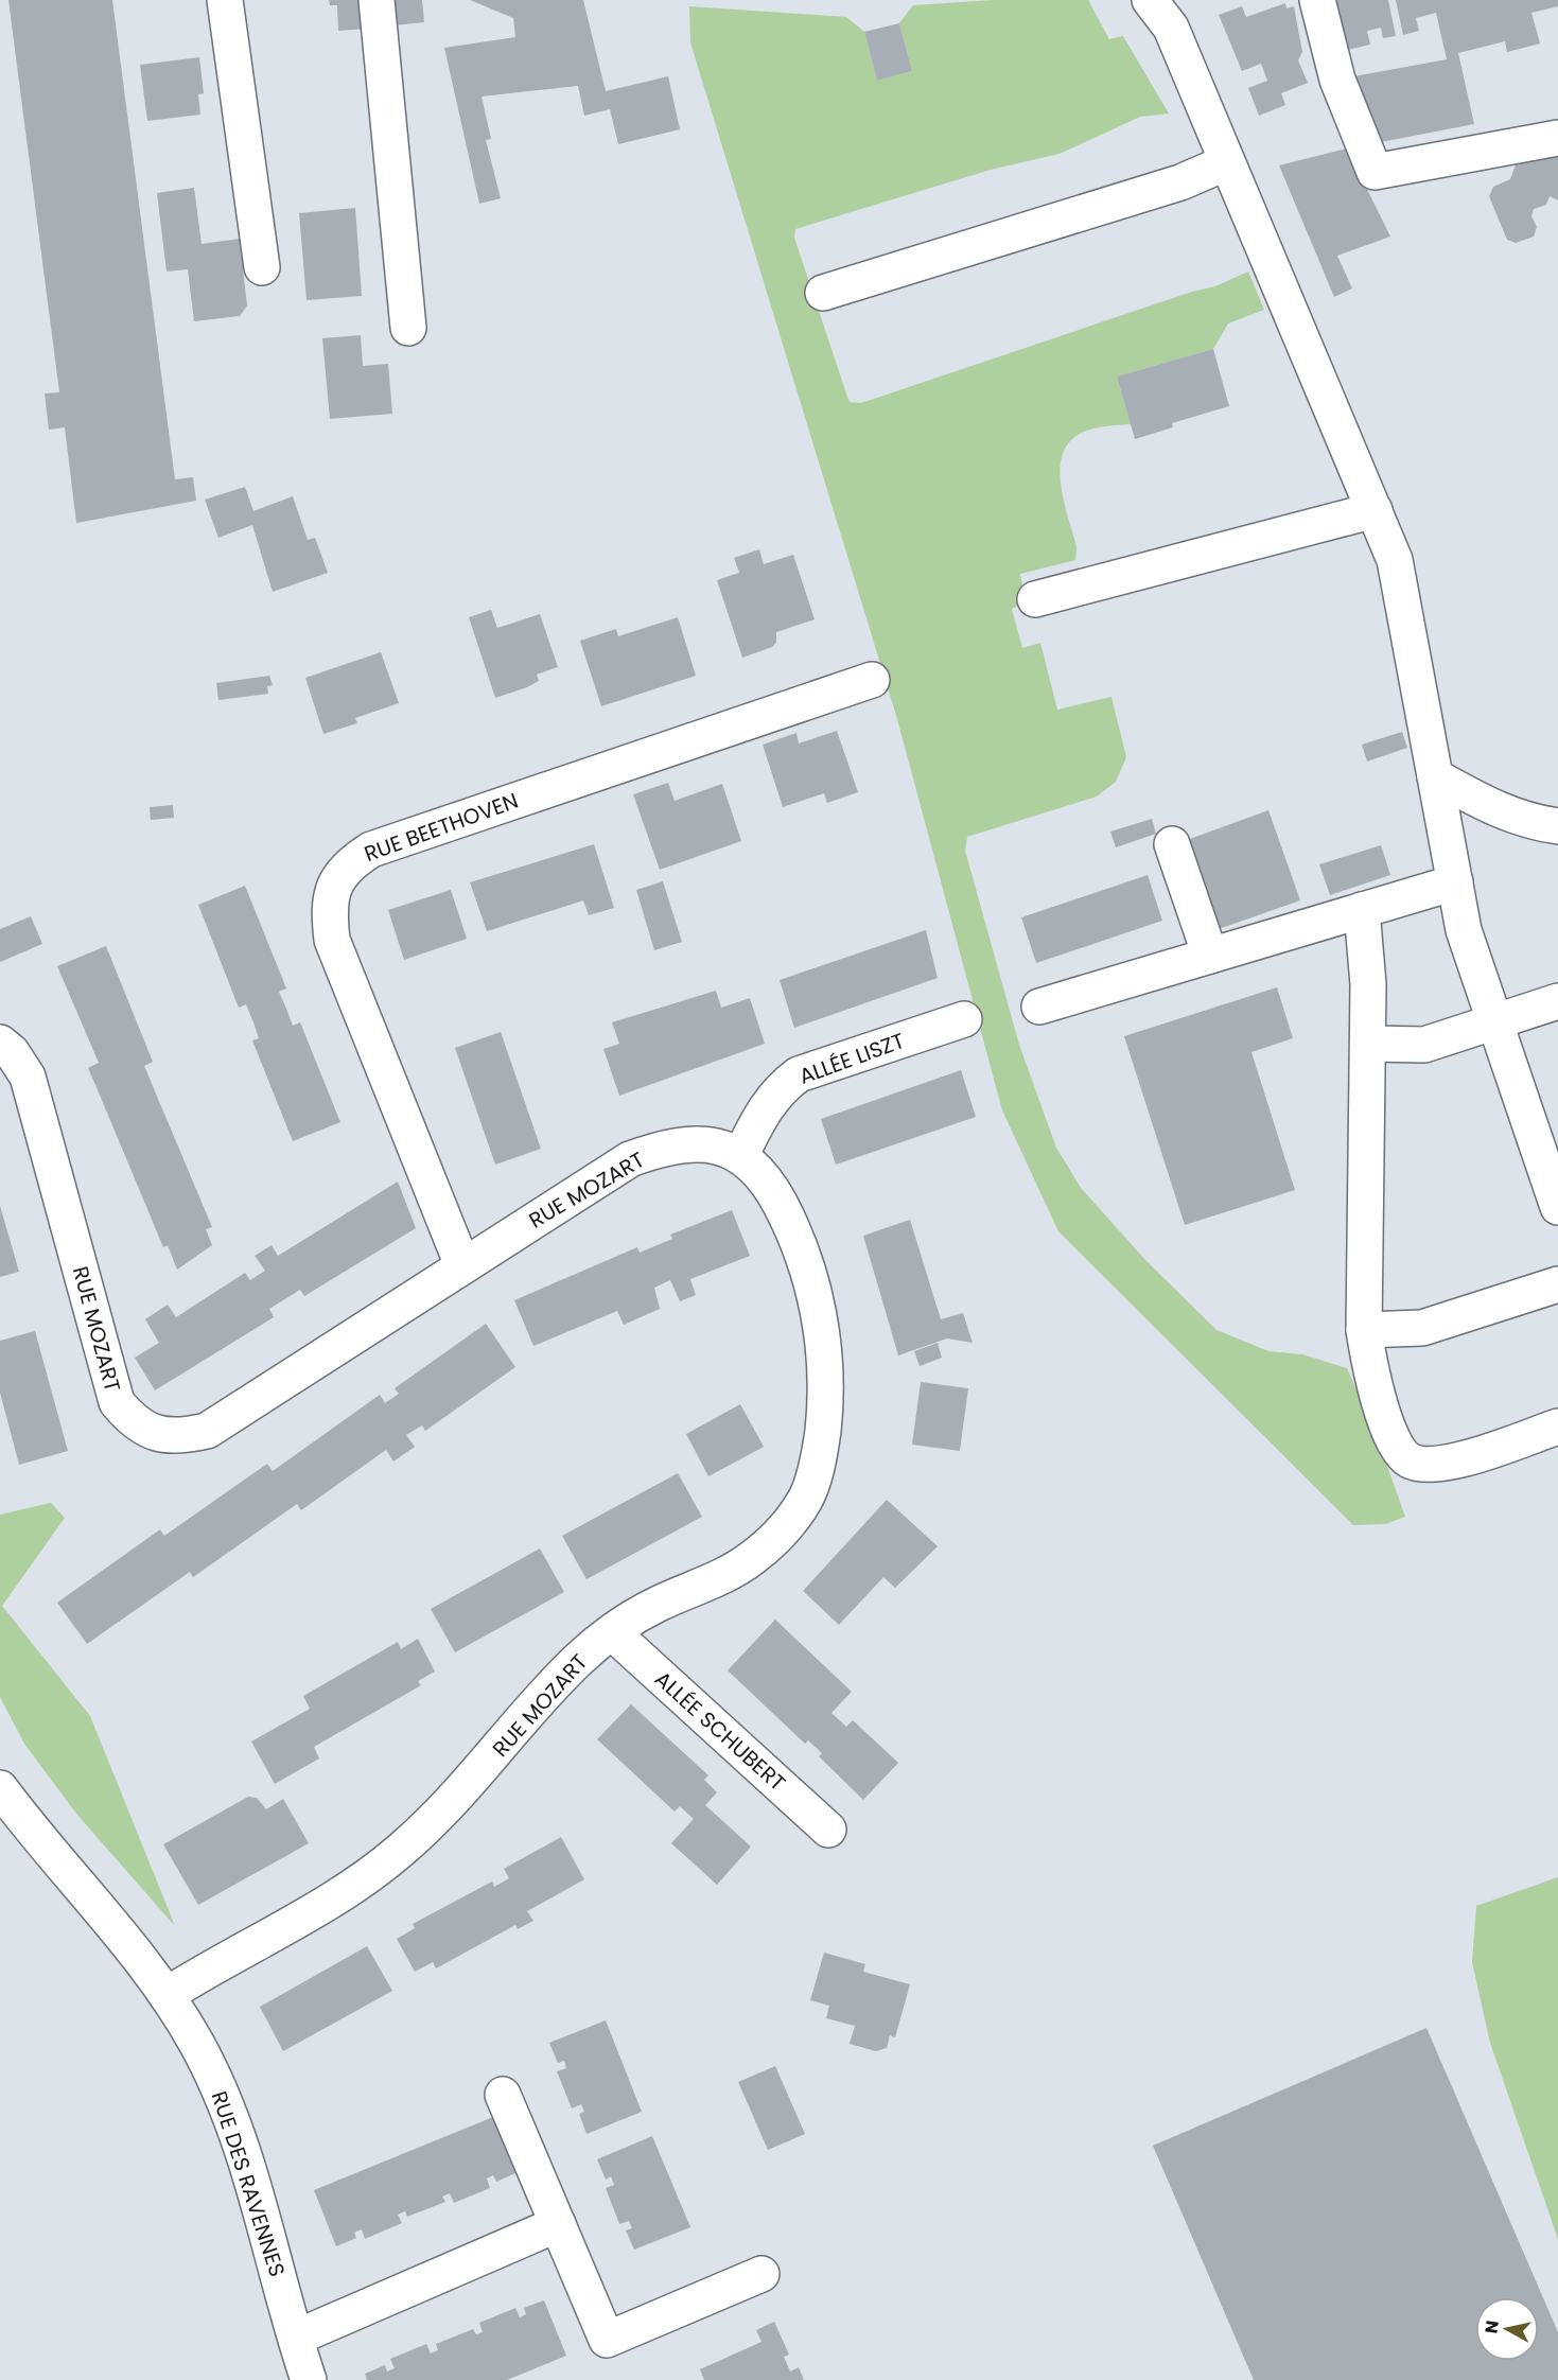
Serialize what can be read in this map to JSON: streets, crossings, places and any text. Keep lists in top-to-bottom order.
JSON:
{
  "streets": {
    "street": [
      "RUE BEETHOVEN",
      "ALLÉE LISZT",
      "RUE MOZART",
      "ALLÉE SCHUBERT",
      "RUE DES RAVENNES"
    ]
  },
  "crossings": [
    ["RUE BEETHOVEN", "RUE MOZART"],
    ["ALLÉE LISZT", "RUE MOZART"],
    ["RUE MOZART", "ALLÉE SCHUBERT"],
    ["RUE MOZART", "RUE DES RAVENNES"]
  ],
  "north": "left"
}
